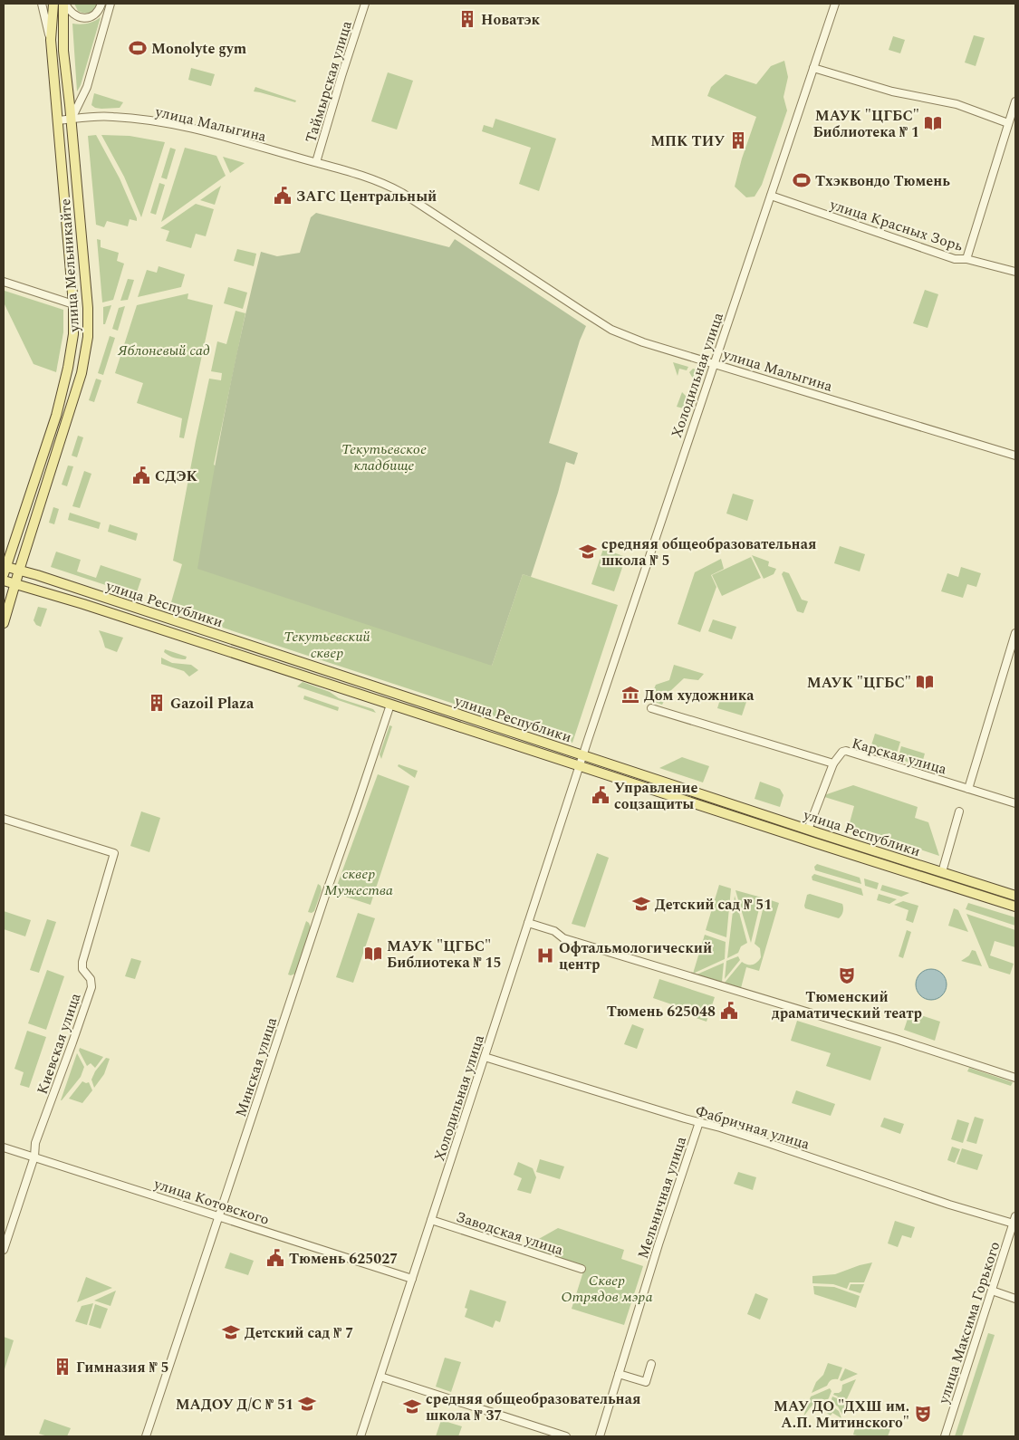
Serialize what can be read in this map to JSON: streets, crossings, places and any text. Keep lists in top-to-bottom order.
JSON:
{
  "streets": {
    "main road": ["улица Мельникайте", "улица Республики"],
    "street": [
      "Таймырская улица",
      "улица Малыгина",
      "улица Красных Зорь",
      "Холодильная улица",
      "Карская улица",
      "Киевская улица",
      "Минская улица",
      "Фабричная улица",
      "Мельничная улица",
      "улица Котовского",
      "Заводская улица",
      "улица Максима Горького"
    ]
  },
  "crossings": [
    ["Таймырская улица", "улица Малыгина"],
    ["улица Малыгина", "улица Мельникайте"],
    ["улица Малыгина", "Холодильная улица"],
    ["улица Красных Зорь", "Холодильная улица"],
    ["улица Мельникайте", "улица Республики"],
    ["Холодильная улица", "улица Республики"],
    ["Холодильная улица", "Фабричная улица"],
    ["Холодильная улица", "улица Котовского"],
    ["Холодильная улица", "Заводская улица"],
    ["улица Республики", "Минская улица"],
    ["Киевская улица", "улица Котовского"],
    ["Минская улица", "улица Котовского"],
    ["Фабричная улица", "Мельничная улица"],
    ["Фабричная улица", "улица Максима Горького"]
  ],
  "parks": [
    "Яблоневый сад",
    "Текутьевское кладбище",
    "Текутьевский сквер",
    "сквер Мужества",
    "Сквер Отрядов мэра"
  ],
  "places": {
    "building": [
      "Новатэк",
      "МПК ТИУ",
      "Gazoil Plaza",
      "Гимназия № 5"
    ],
    "sports": ["Monolyte gym", "Тхэквондо Тюмень"],
    "library": ["МАУК \"ЦГБС\" Библиотека № 1", "МАУК \"ЦГБС\"", "МАУК \"ЦГБС\" Библиотека № 15"],
    "public building": [
      "ЗАГС Центральный",
      "СДЭК",
      "Управление соцзащиты",
      "Тюмень 625048",
      "Тюмень 625027"
    ],
    "school or university": [
      "средняя общеобразовательная школа № 5",
      "Детский сад № 51",
      "Детский сад № 7",
      "МАДОУ Д/С № 51",
      "средняя общеобразовательная школа № 37"
    ],
    "museum": ["Дом художника"],
    "hospital": ["Офтальмологический центр"],
    "theatre": ["Тюменский драматический театр", "МАУ ДО \"ДХШ им. А.П. Митинского\""]
  }
}
